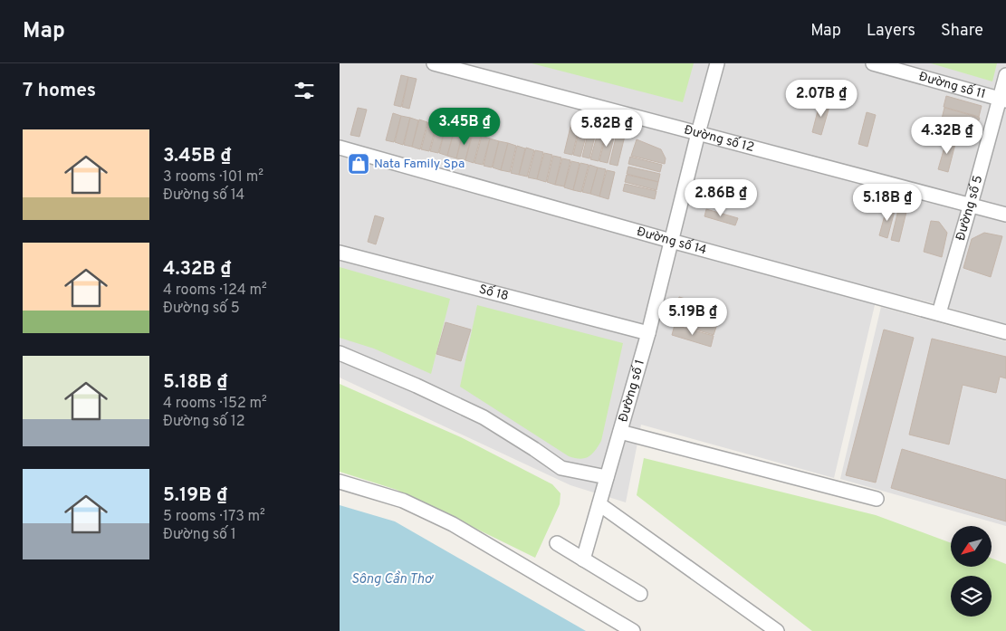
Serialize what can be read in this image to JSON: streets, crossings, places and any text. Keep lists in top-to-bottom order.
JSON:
{
  "streets": {
    "street": [
      "Đường số 11",
      "Đường số 12",
      "Đường số 5",
      "Đường số 14",
      "Số 18",
      "Đường số 1"
    ]
  },
  "crossings": [
    ["Đường số 11", "Đường số 5"],
    ["Đường số 12", "Đường số 5"],
    ["Đường số 12", "Đường số 1"],
    ["Đường số 5", "Đường số 14"],
    ["Đường số 14", "Đường số 1"],
    ["Số 18", "Đường số 1"]
  ],
  "water": ["Sông Cần Thơ"],
  "places": {
    "shop": ["Nata Family Spa"]
  },
  "north": "bottom left",
  "page": {
    "header": "Map",
    "nav": ["Map", "Layers", "Share"],
    "heading": "7 homes",
    "price": [
      "2.07B ₫",
      "3.45B ₫",
      "5.82B ₫",
      "4.32B ₫",
      "2.86B ₫",
      "5.18B ₫",
      "5.19B ₫"
    ],
    "list": [
      {
        "name": "3.45B ₫",
        "note": "3 rooms · 101 m² · Đường số 14"
      },
      {
        "name": "4.32B ₫",
        "note": "4 rooms · 124 m² · Đường số 5"
      },
      {
        "name": "5.18B ₫",
        "note": "4 rooms · 152 m² · Đường số 12"
      },
      {
        "name": "5.19B ₫",
        "note": "5 rooms · 173 m² · Đường số 1"
      }
    ]
  }
}
